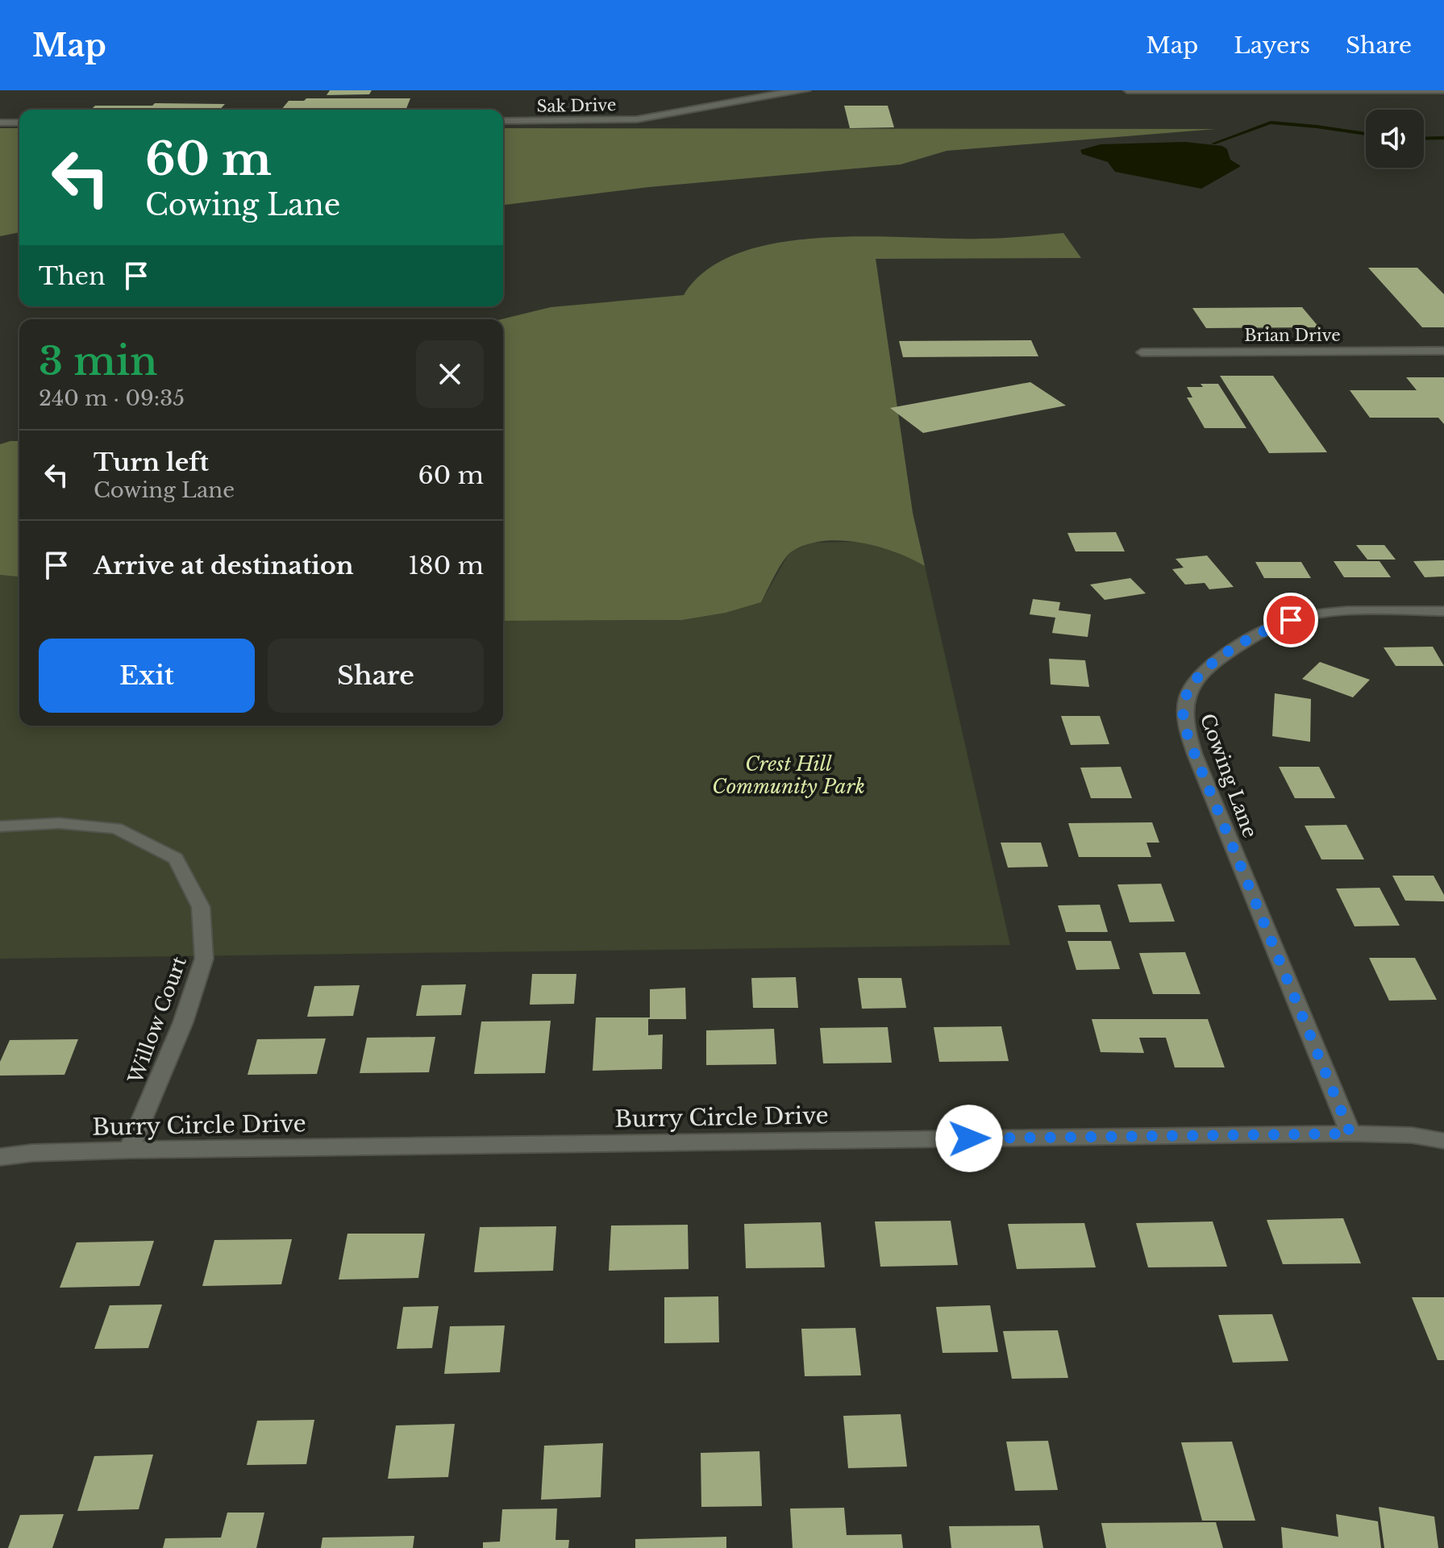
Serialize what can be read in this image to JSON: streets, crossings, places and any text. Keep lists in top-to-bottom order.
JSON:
{
  "streets": {
    "street": [
      "Sak Drive",
      "Brian Drive",
      "Cowing Lane",
      "Willow Court",
      "Burry Circle Drive"
    ]
  },
  "crossings": [
    ["Cowing Lane", "Burry Circle Drive"],
    ["Willow Court", "Burry Circle Drive"]
  ],
  "parks": ["Crest Hill Community Park"],
  "page": {
    "header": "Map",
    "nav": ["Map", "Layers", "Share"],
    "turn": ["60 m", "Cowing Lane"],
    "then": "Then",
    "heading": ["3 min", "240 m · 09:35"],
    "list": [
      {
        "name": "Turn left",
        "note": "Cowing Lane",
        "value": "60 m"
      },
      {
        "name": "Arrive at destination",
        "value": "180 m"
      }
    ],
    "buttons": ["Exit", "Share"]
  }
}
